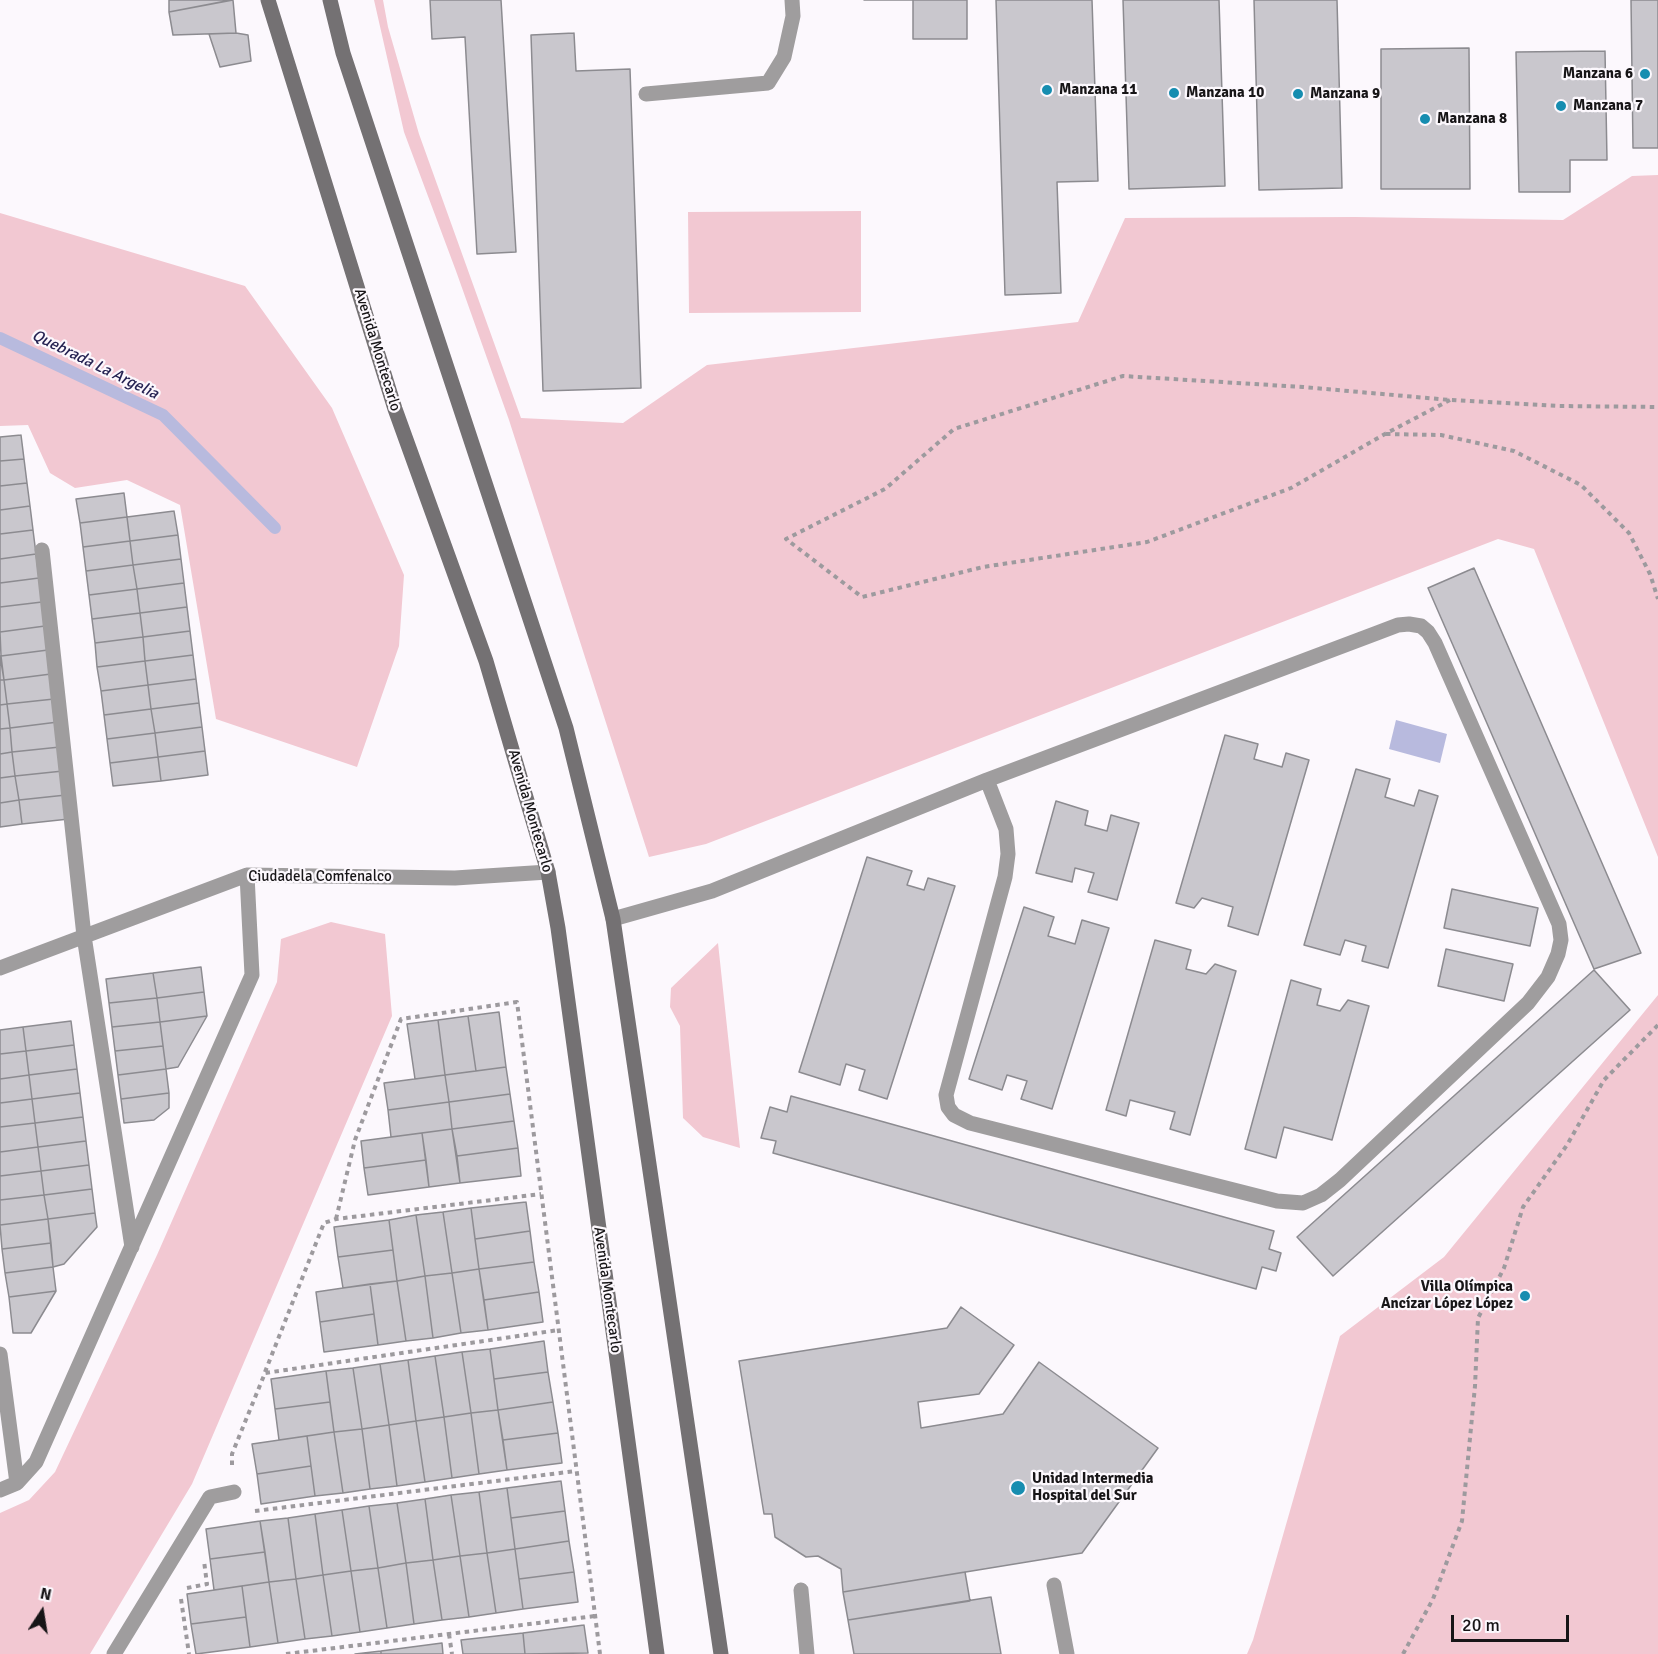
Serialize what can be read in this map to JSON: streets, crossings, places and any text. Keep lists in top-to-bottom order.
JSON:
{
  "streets": {
    "main road": ["Avenida Montecarlo"],
    "street": ["Ciudadela Comfenalco"]
  },
  "crossings": [
    ["Avenida Montecarlo", "Ciudadela Comfenalco"]
  ],
  "water": ["Quebrada La Argelia"],
  "places": [
    "Manzana 6",
    "Manzana 11",
    "Manzana 10",
    "Manzana 9",
    "Manzana 7",
    "Manzana 8",
    "Villa Olímpica Ancízar López López",
    "Unidad Intermedia Hospital del Sur"
  ],
  "scale_bar": "20 m",
  "north": "top"
}
